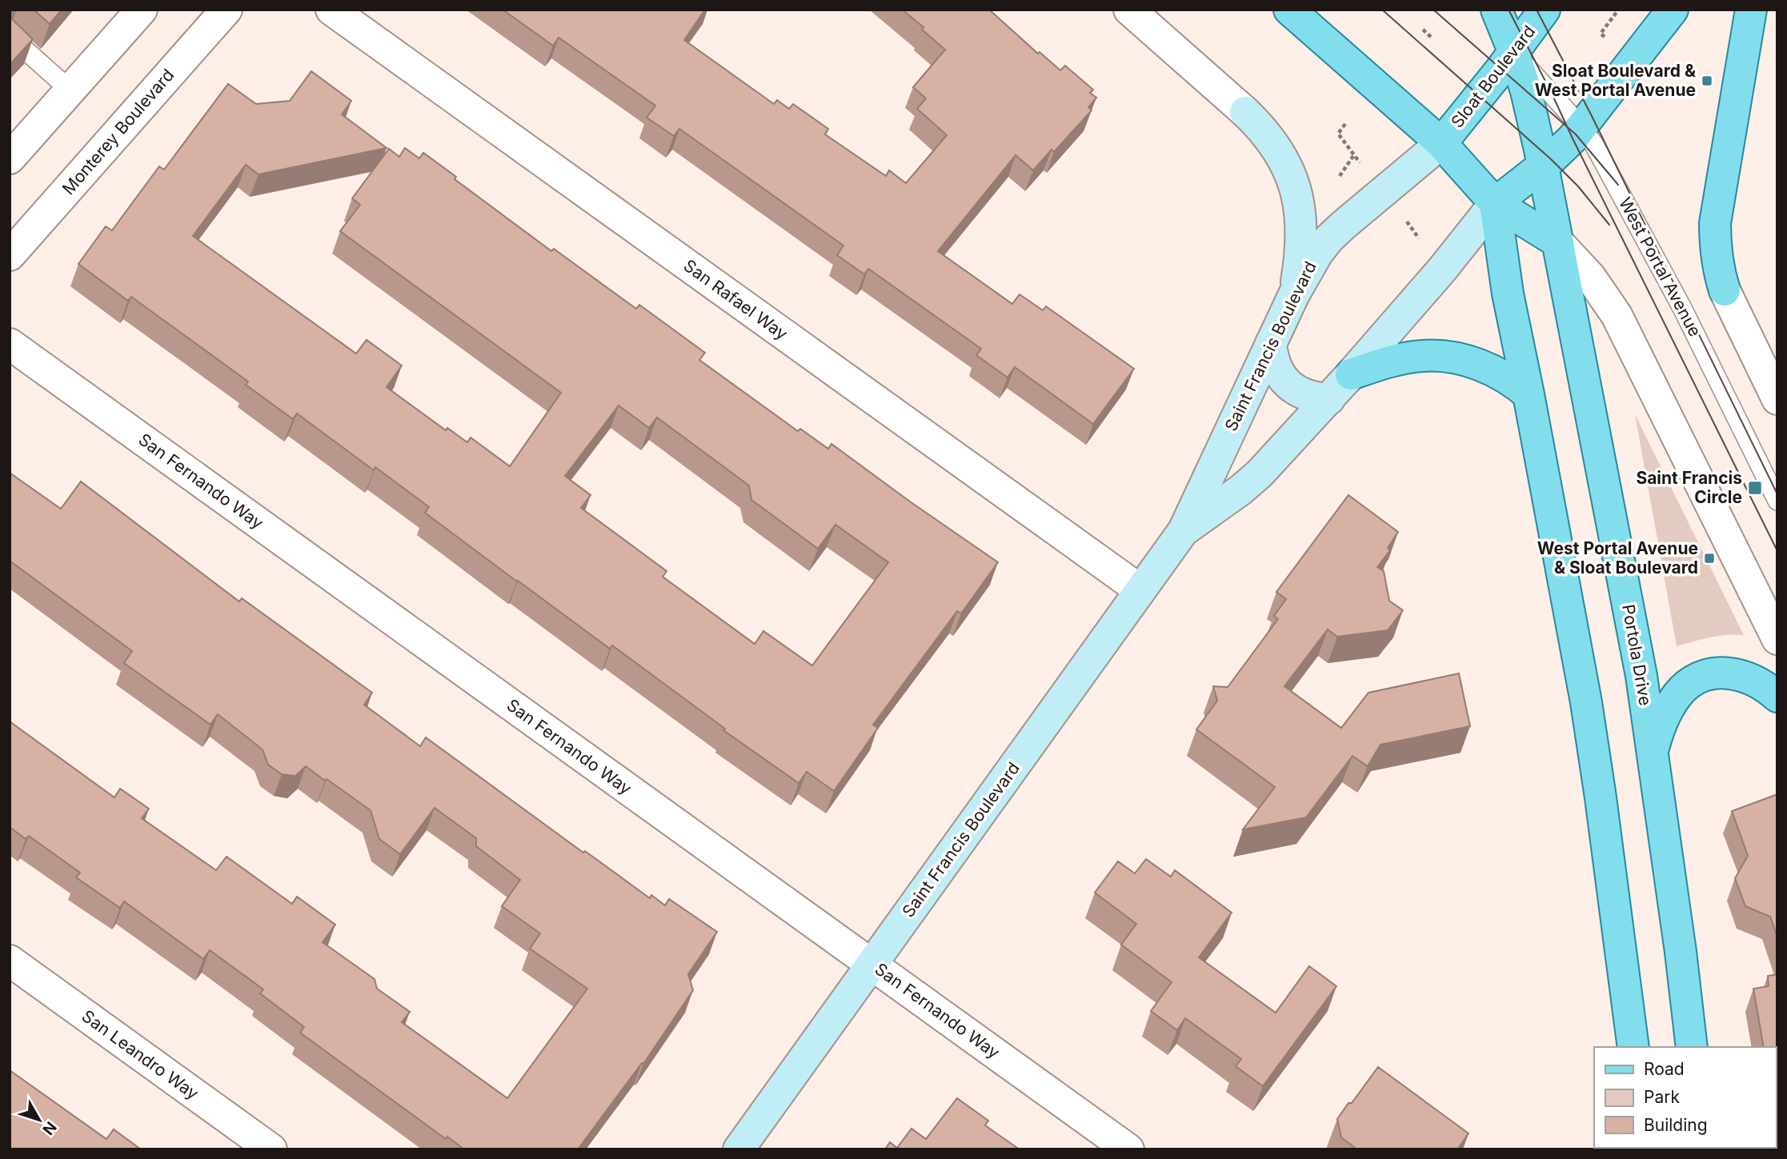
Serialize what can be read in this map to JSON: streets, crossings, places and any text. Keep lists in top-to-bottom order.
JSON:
{
  "streets": {
    "main road": ["Sloat Boulevard", "Saint Francis Boulevard", "Portola Drive"],
    "street": [
      "Monterey Boulevard",
      "San Rafael Way",
      "San Fernando Way",
      "San Leandro Way"
    ],
    "lane": ["West Portal Avenue"]
  },
  "crossings": [
    ["Sloat Boulevard", "West Portal Avenue"],
    ["Sloat Boulevard", "Saint Francis Boulevard"],
    ["Sloat Boulevard", "Portola Drive"],
    ["West Portal Avenue", "Portola Drive"],
    ["San Rafael Way", "Saint Francis Boulevard"],
    ["Saint Francis Boulevard", "San Fernando Way"]
  ],
  "places": {
    "transit": ["Sloat Boulevard & West Portal Avenue", "Saint Francis Circle", "West Portal Avenue & Sloat Boulevard"]
  },
  "legend": ["Road", "Park", "Building"],
  "north": "bottom right"
}
